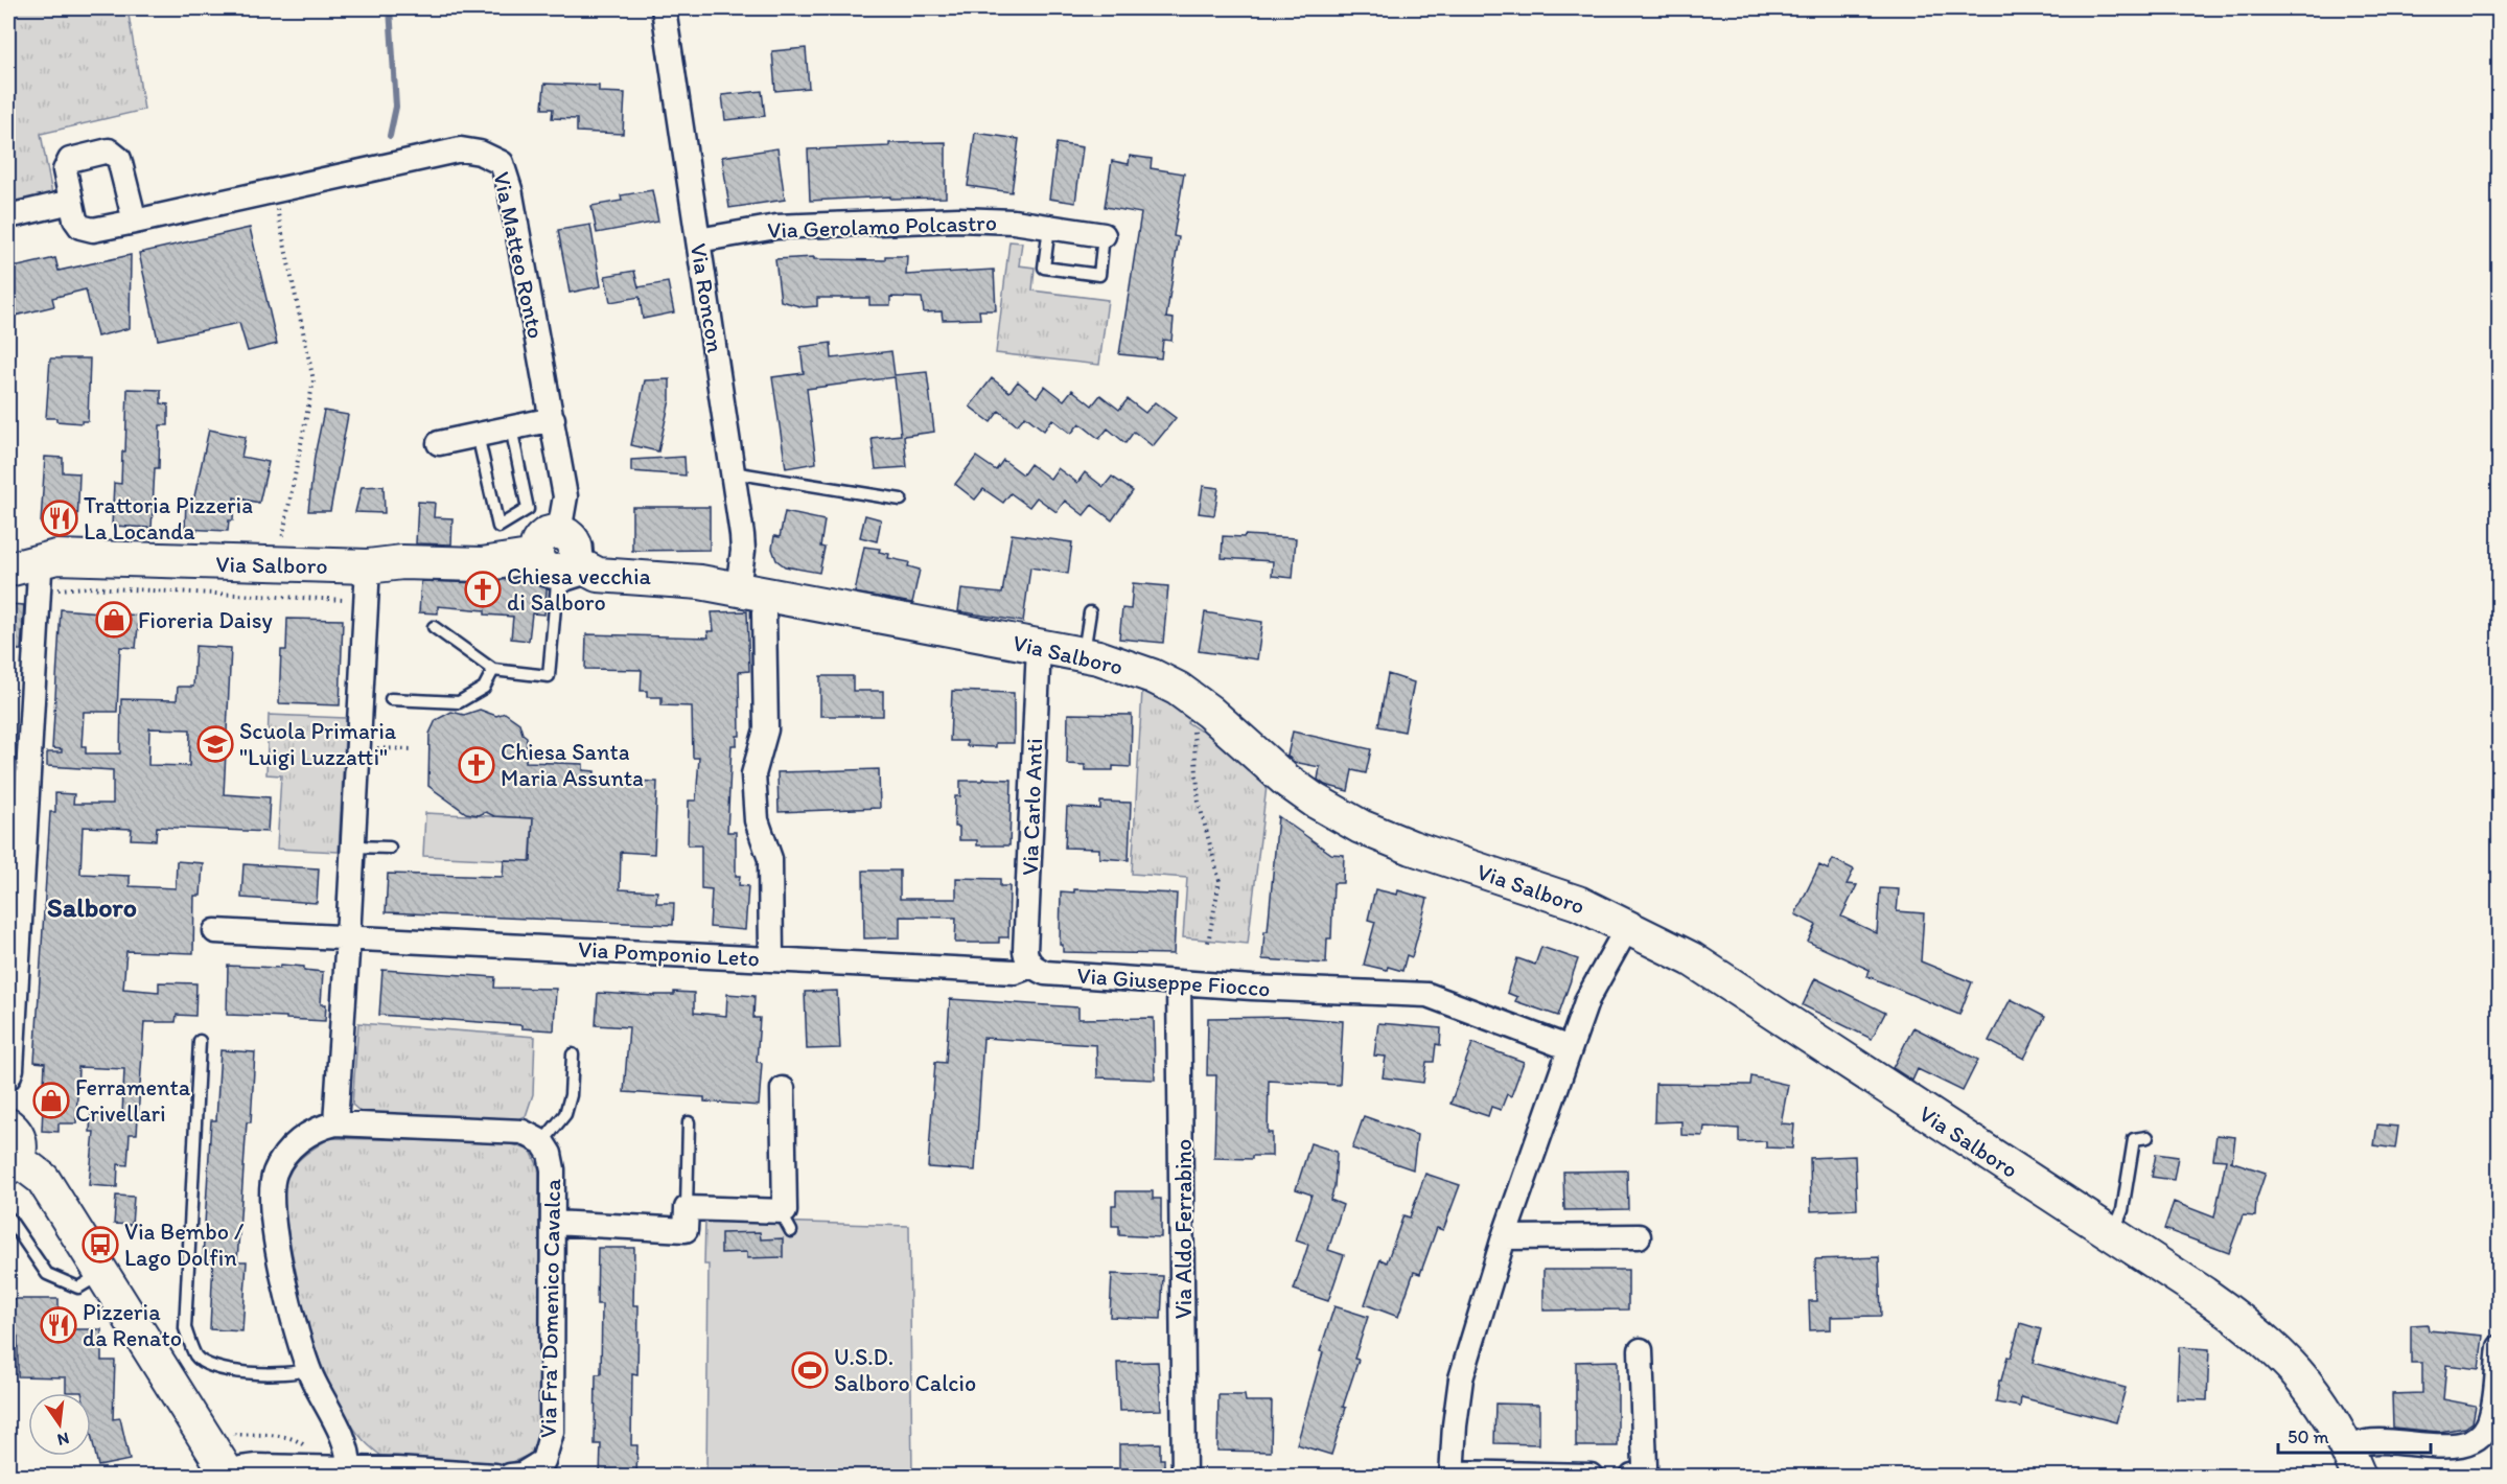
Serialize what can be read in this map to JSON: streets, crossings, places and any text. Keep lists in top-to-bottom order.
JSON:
{
  "streets": {
    "street": [
      "Via Gerolamo Polcastro",
      "Via Matteo Ronto",
      "Via Roncon",
      "Via Salboro",
      "Via Carlo Anti",
      "Via Pomponio Leto",
      "Via Giuseppe Fiocco",
      "Via Aldo Ferrabino",
      "Via Fra' Domenico Cavalca"
    ]
  },
  "crossings": [
    ["Via Gerolamo Polcastro", "Via Roncon"],
    ["Via Roncon", "Via Salboro"],
    ["Via Roncon", "Via Pomponio Leto"],
    ["Via Salboro", "Via Carlo Anti"],
    ["Via Salboro", "Via Pomponio Leto"],
    ["Via Carlo Anti", "Via Giuseppe Fiocco"],
    ["Via Pomponio Leto", "Via Giuseppe Fiocco"],
    ["Via Giuseppe Fiocco", "Via Aldo Ferrabino"]
  ],
  "districts": ["Salboro"],
  "places": {
    "restaurant": ["Trattoria Pizzeria La Locanda", "Pizzeria da Renato"],
    "church": ["Chiesa vecchia di Salboro", "Chiesa Santa Maria Assunta"],
    "shop": ["Fioreria Daisy", "Ferramenta Crivellari"],
    "school or university": ["Scuola Primaria \"Luigi Luzzatti\""],
    "bus stop": ["Via Bembo / Lago Dolfin"],
    "sports": ["U.S.D. Salboro Calcio"]
  },
  "scale_bar": "50 m",
  "north": "bottom"
}
